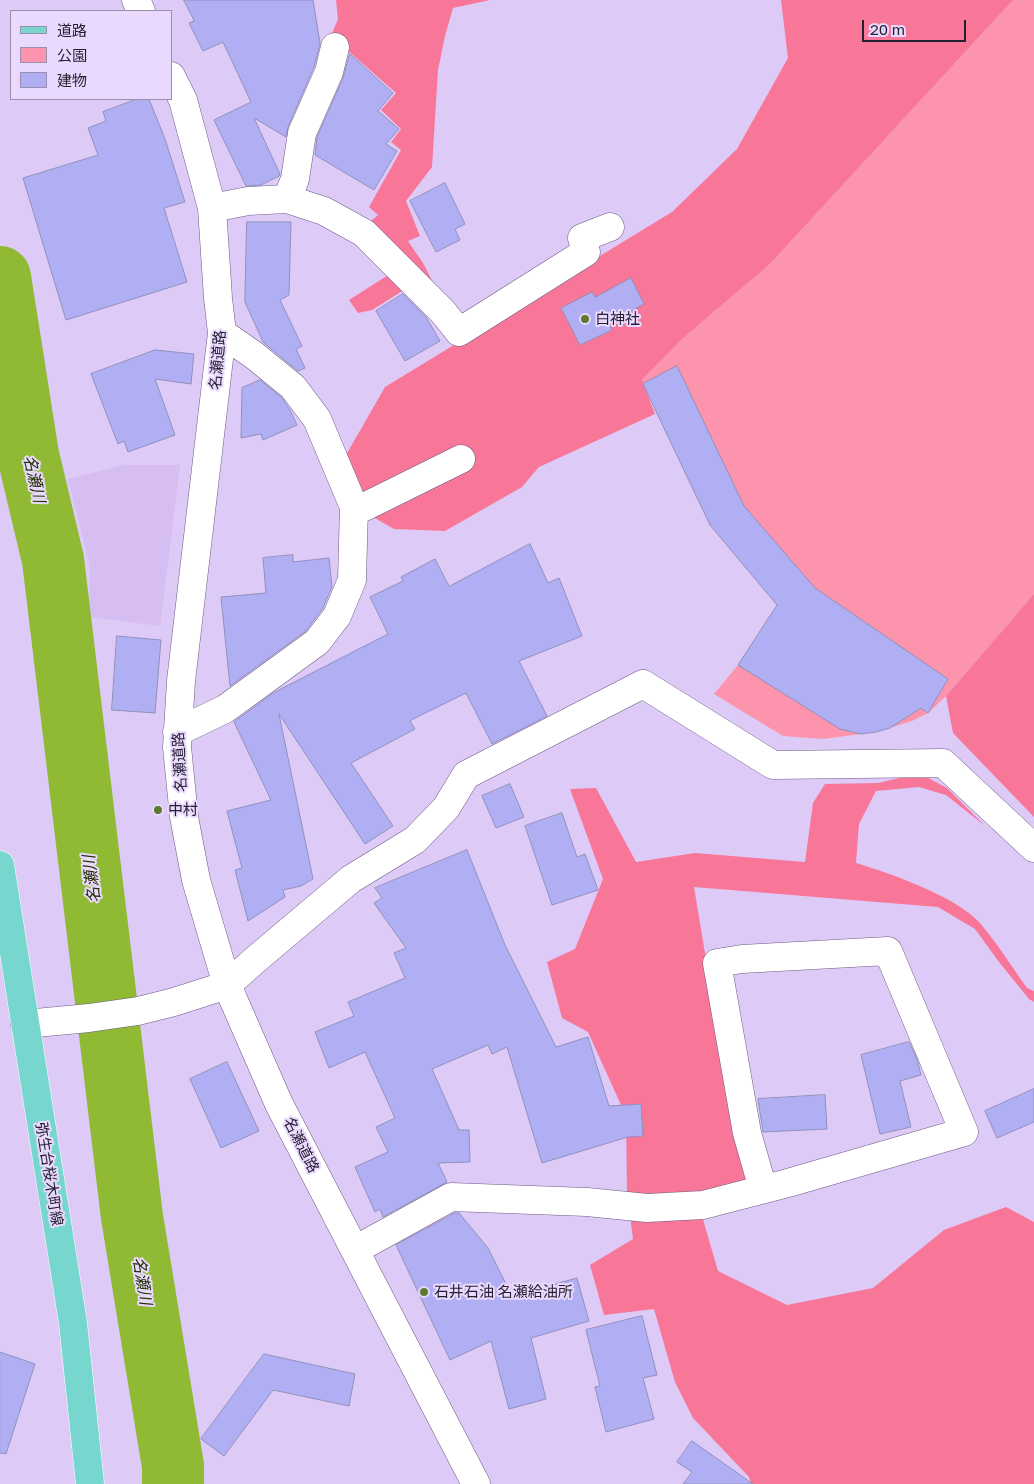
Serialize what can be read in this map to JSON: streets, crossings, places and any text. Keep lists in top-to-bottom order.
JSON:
{
  "streets": {
    "main road": ["弥生台桜木町線"],
    "street": ["名瀬道路"]
  },
  "water": ["名瀬川"],
  "places": ["白神社", "中村", "石井石油 名瀬給油所"],
  "legend": ["道路", "公園", "建物"],
  "scale_bar": "20 m"
}
